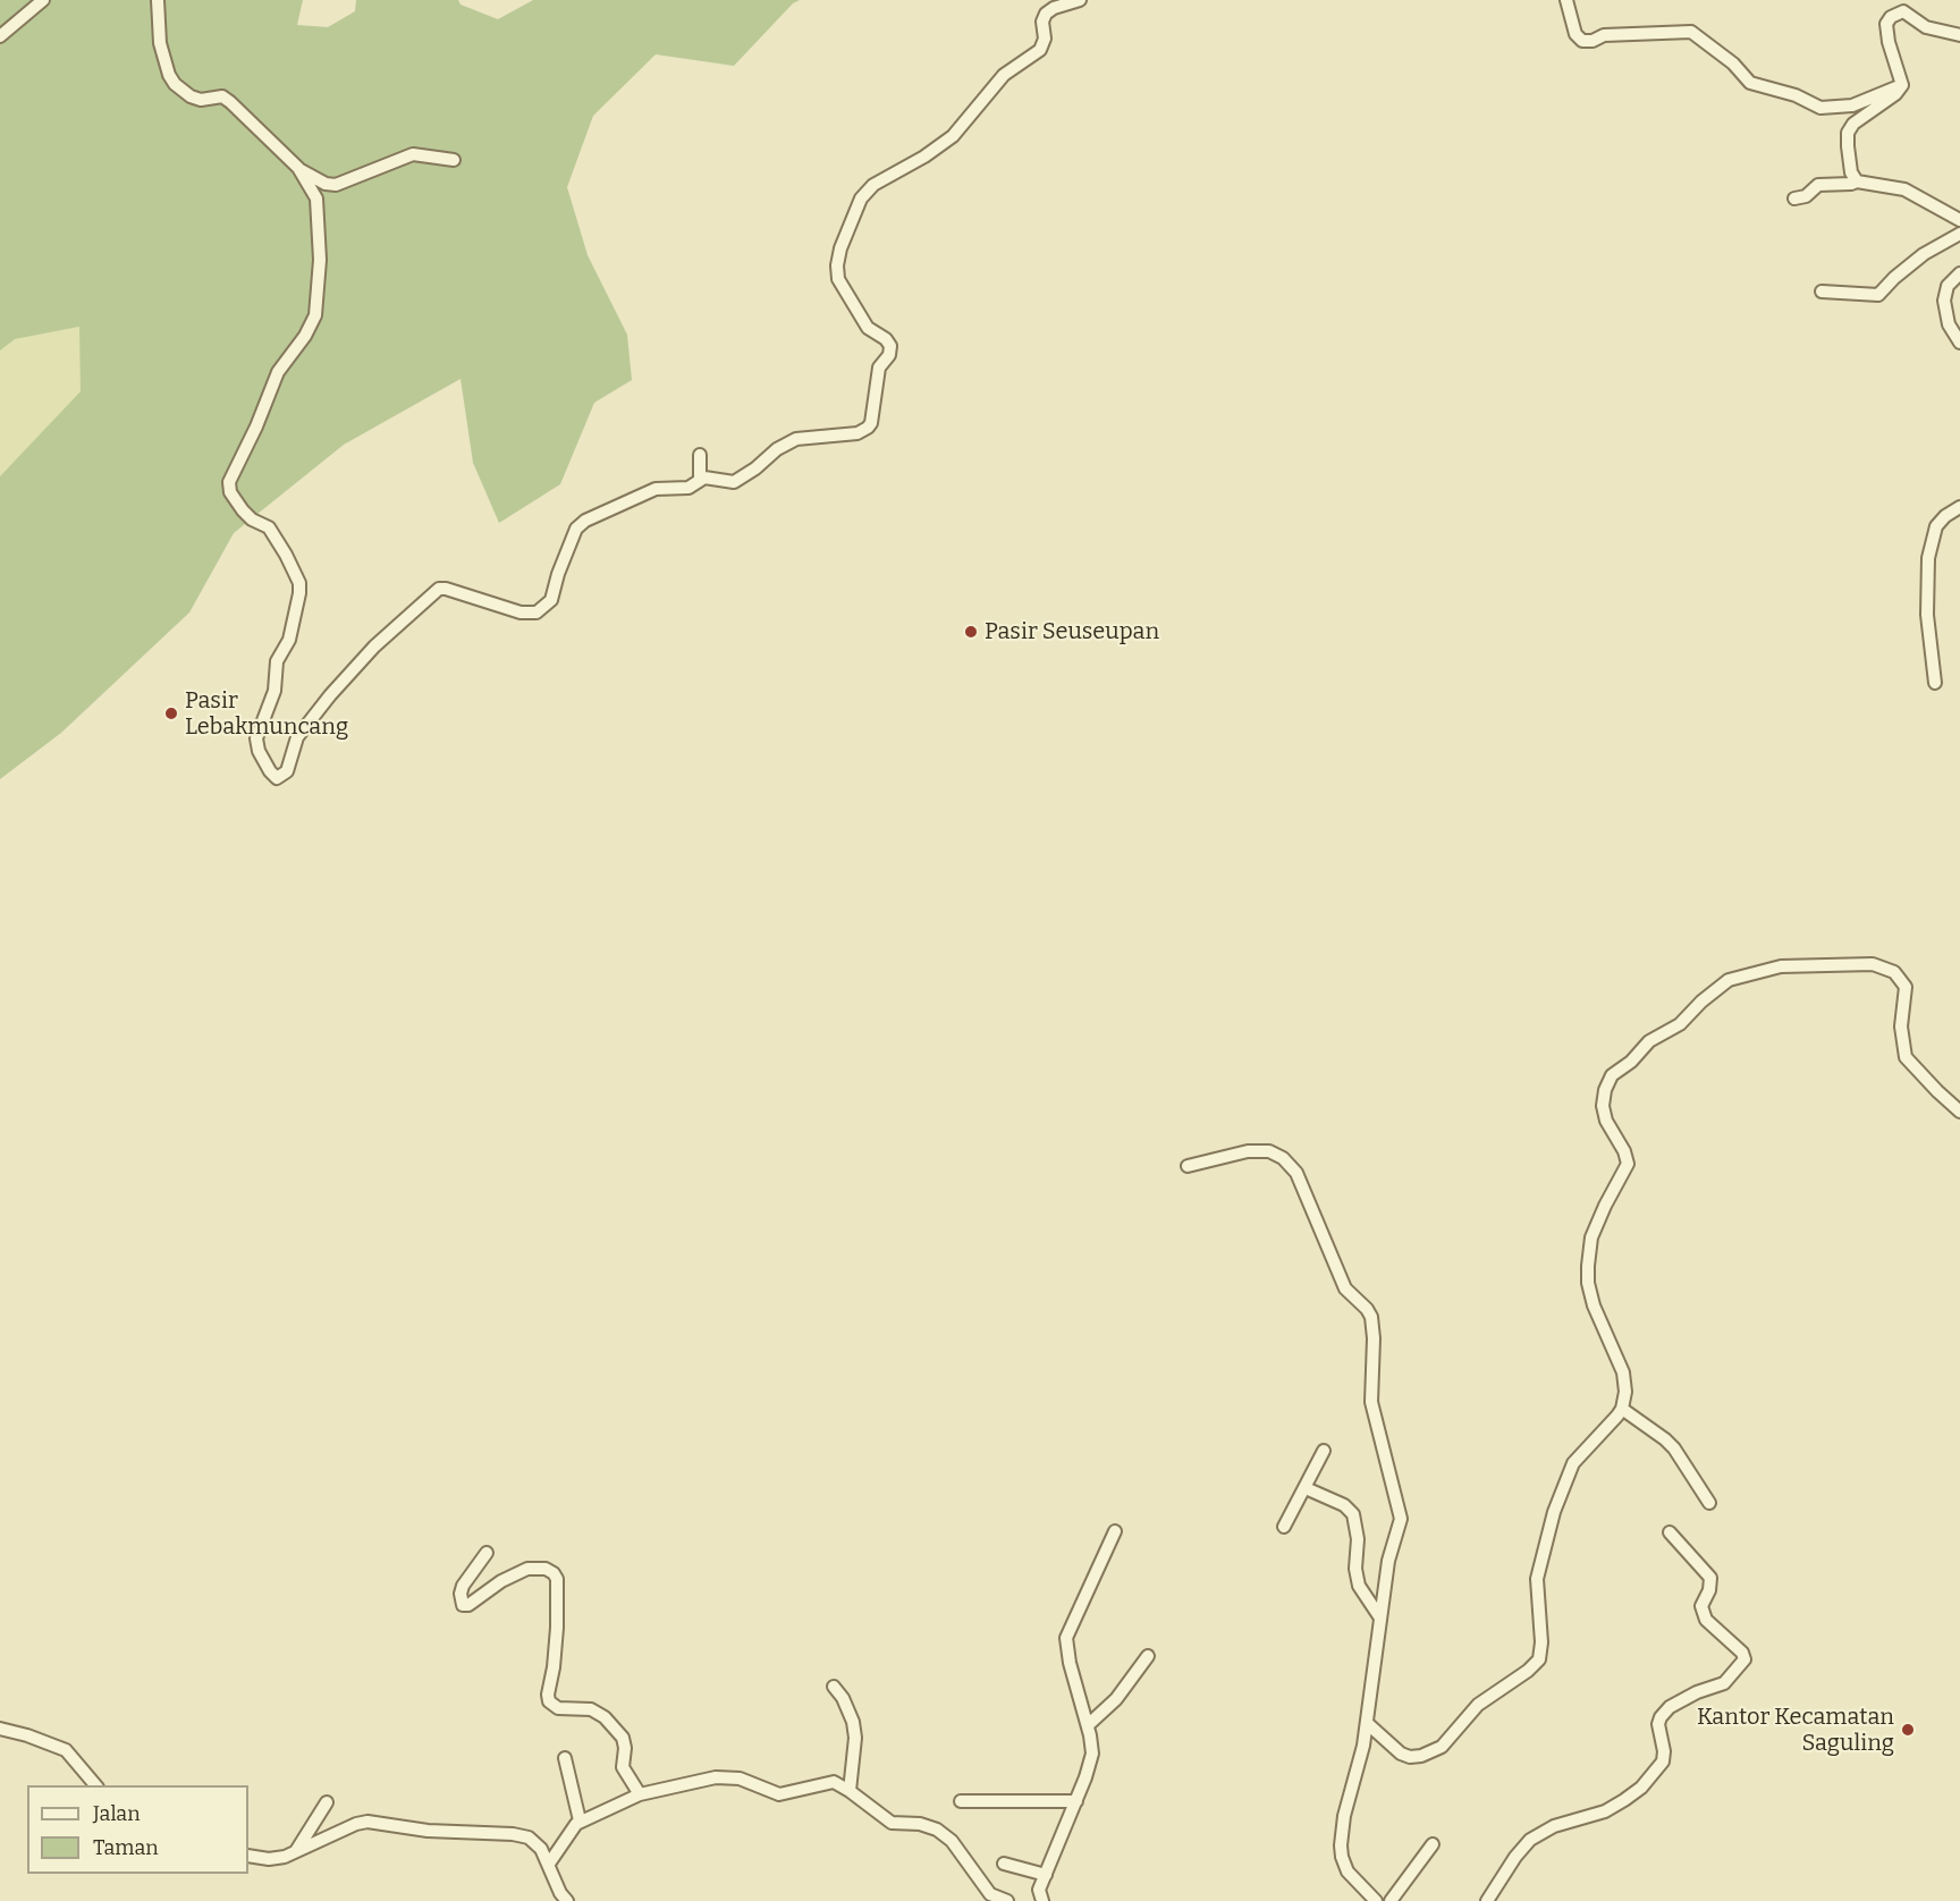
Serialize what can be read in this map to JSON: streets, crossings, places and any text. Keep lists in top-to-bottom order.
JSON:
{
  "places": ["Pasir Seuseupan", "Pasir Lebakmuncang", "Kantor Kecamatan Saguling"],
  "legend": ["Jalan", "Taman"]
}
